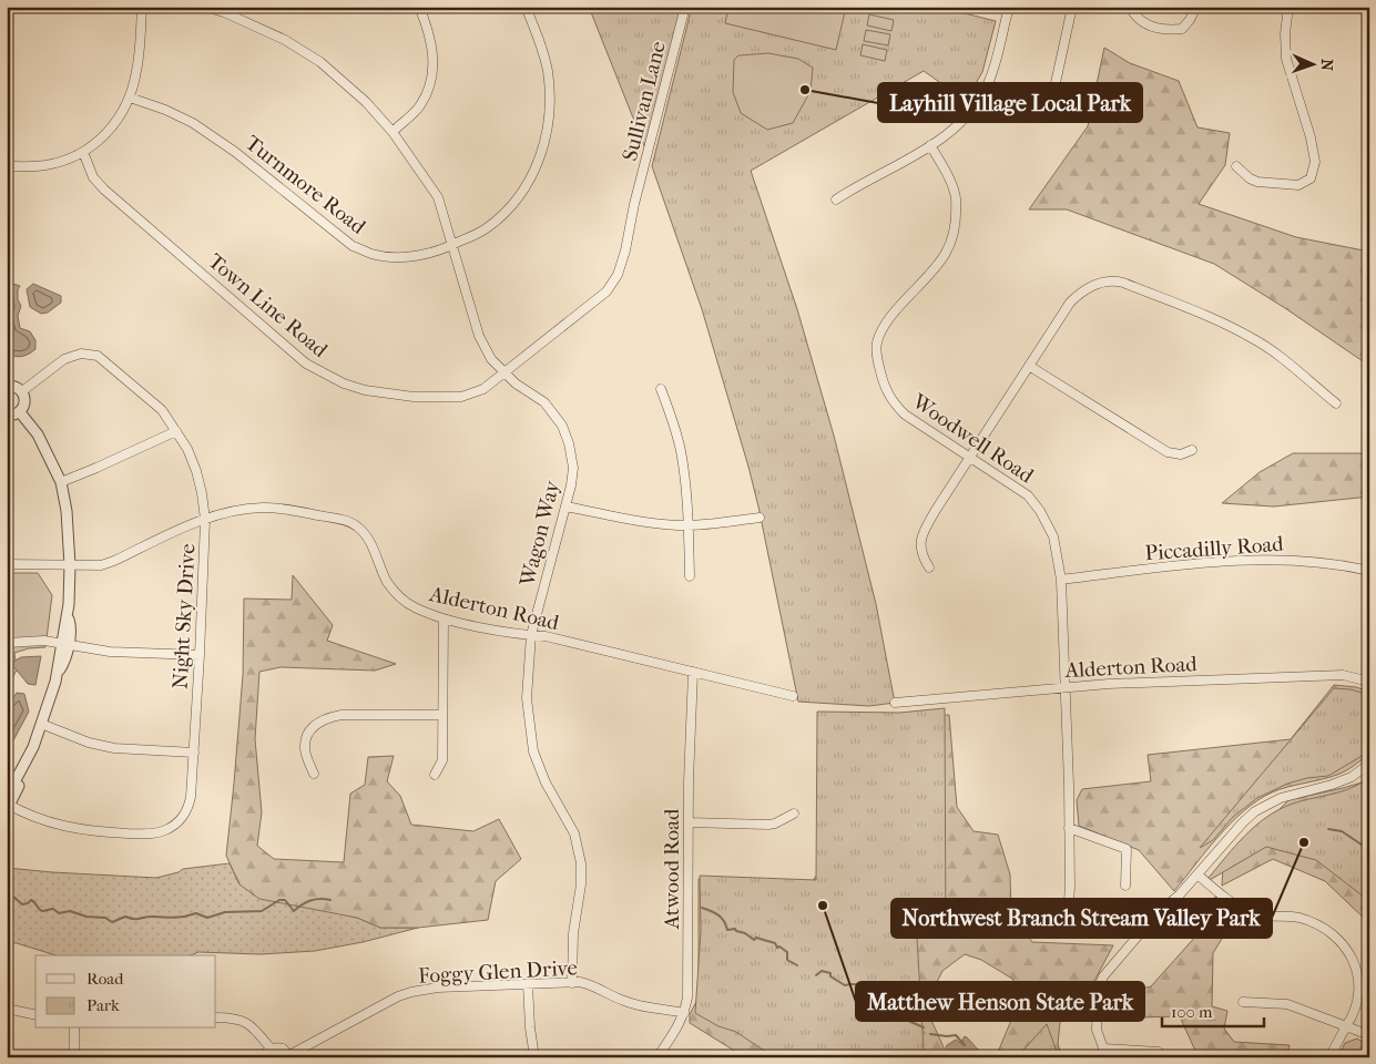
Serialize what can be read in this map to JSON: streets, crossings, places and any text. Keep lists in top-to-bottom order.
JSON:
{
  "streets": {
    "street": [
      "Sullivan Lane",
      "Turnmore Road",
      "Town Line Road",
      "Woodwell Road",
      "Wagon Way",
      "Piccadilly Road",
      "Alderton Road",
      "Night Sky Drive",
      "Atwood Road",
      "Foggy Glen Drive"
    ]
  },
  "crossings": [
    ["Sullivan Lane", "Town Line Road"],
    ["Sullivan Lane", "Wagon Way"],
    ["Turnmore Road", "Wagon Way"],
    ["Town Line Road", "Wagon Way"],
    ["Woodwell Road", "Piccadilly Road"],
    ["Woodwell Road", "Alderton Road"],
    ["Wagon Way", "Alderton Road"],
    ["Wagon Way", "Foggy Glen Drive"],
    ["Alderton Road", "Night Sky Drive"],
    ["Alderton Road", "Atwood Road"],
    ["Atwood Road", "Foggy Glen Drive"]
  ],
  "places": ["Layhill Village Local Park", "Northwest Branch Stream Valley Park", "Matthew Henson State Park"],
  "legend": ["Road", "Park"],
  "scale_bar": "100 m",
  "north": "right"
}
